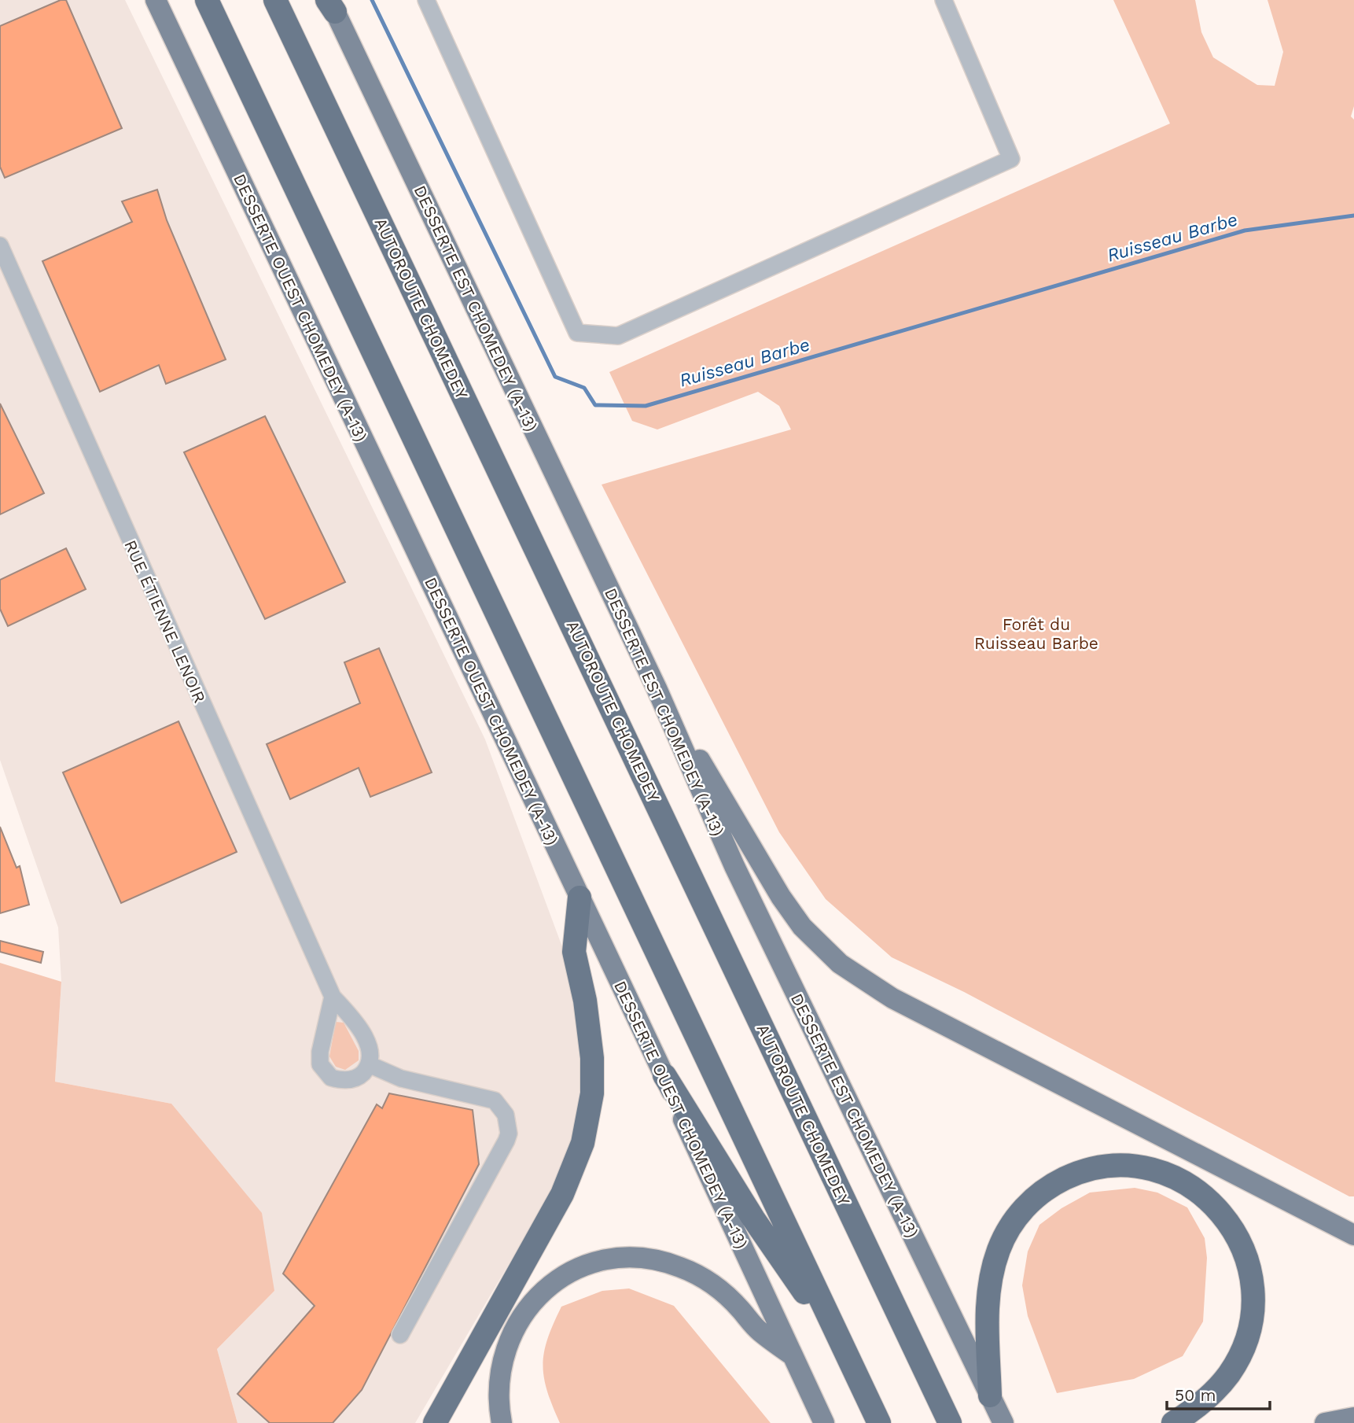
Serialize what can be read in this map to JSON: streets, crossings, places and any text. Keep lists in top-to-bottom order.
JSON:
{
  "streets": {
    "highway": ["AUTOROUTE CHOMEDEY"],
    "main road": ["DESSERTE OUEST CHOMEDEY (A-13)", "DESSERTE EST CHOMEDEY (A-13)"],
    "street": ["RUE ÉTIENNE LENOIR"]
  },
  "water": ["Ruisseau Barbe"],
  "parks": ["Forêt du Ruisseau Barbe"],
  "scale_bar": "50 m"
}
